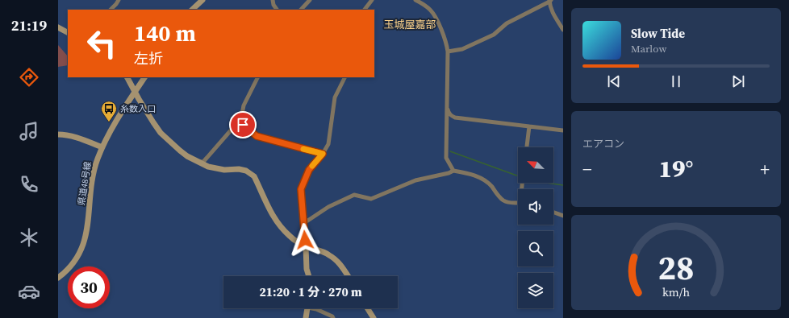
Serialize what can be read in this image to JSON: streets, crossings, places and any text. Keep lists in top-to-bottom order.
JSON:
{
  "streets": {
    "street": ["県道48号線"]
  },
  "districts": ["玉城屋嘉部"],
  "places": {
    "bus stop": ["糸数入口"]
  },
  "north": "top left",
  "page": {
    "tabs": "21:19",
    "turn": ["140 m", "左折"],
    "song": ["Slow Tide", "Marlow"],
    "tile": "エアコン",
    "heat": ["−", "19°", "+"],
    "limit": "30",
    "trip": "21:20 · 1 分 · 270 m",
    "gauge": ["28", "km/h"]
  }
}
